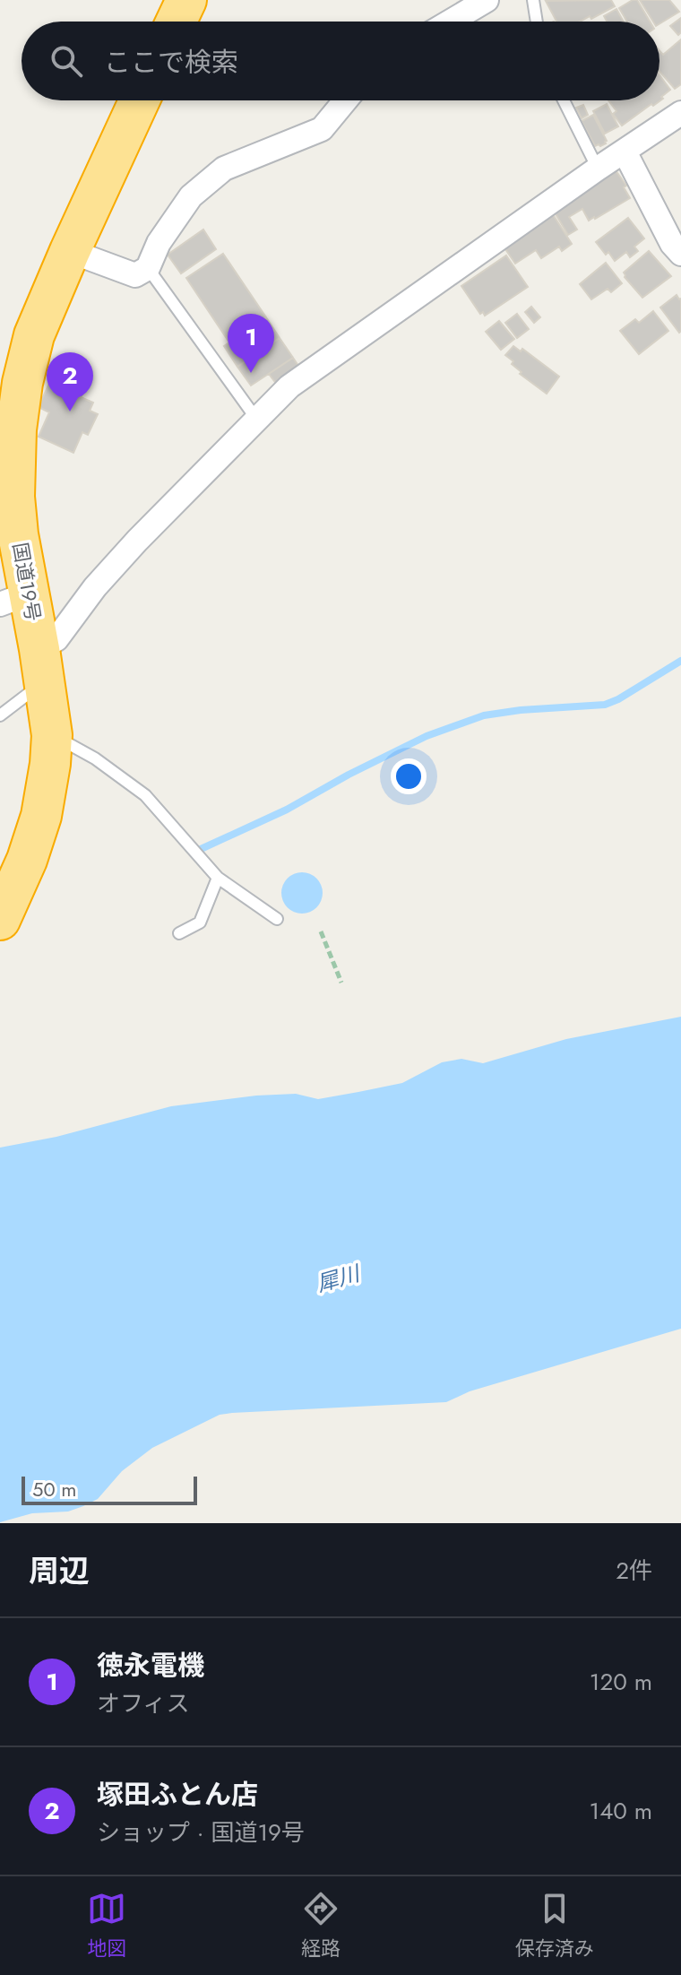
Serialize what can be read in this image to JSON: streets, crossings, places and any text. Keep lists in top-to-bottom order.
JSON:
{
  "streets": {
    "highway": ["国道19号"]
  },
  "water": ["犀川"],
  "scale_bar": "50 m",
  "page": {
    "search": "ここで検索",
    "pins": ["1", "2"],
    "scale": "50 m",
    "heading": ["周辺", "2件"],
    "list": [
      {
        "mark": "1",
        "name": "徳永電機",
        "note": "オフィス",
        "value": "120 m"
      },
      {
        "mark": "2",
        "name": "塚田ふとん店",
        "note": "ショップ · 国道19号",
        "value": "140 m"
      }
    ],
    "nav": ["地図", "経路", "保存済み"]
  }
}
